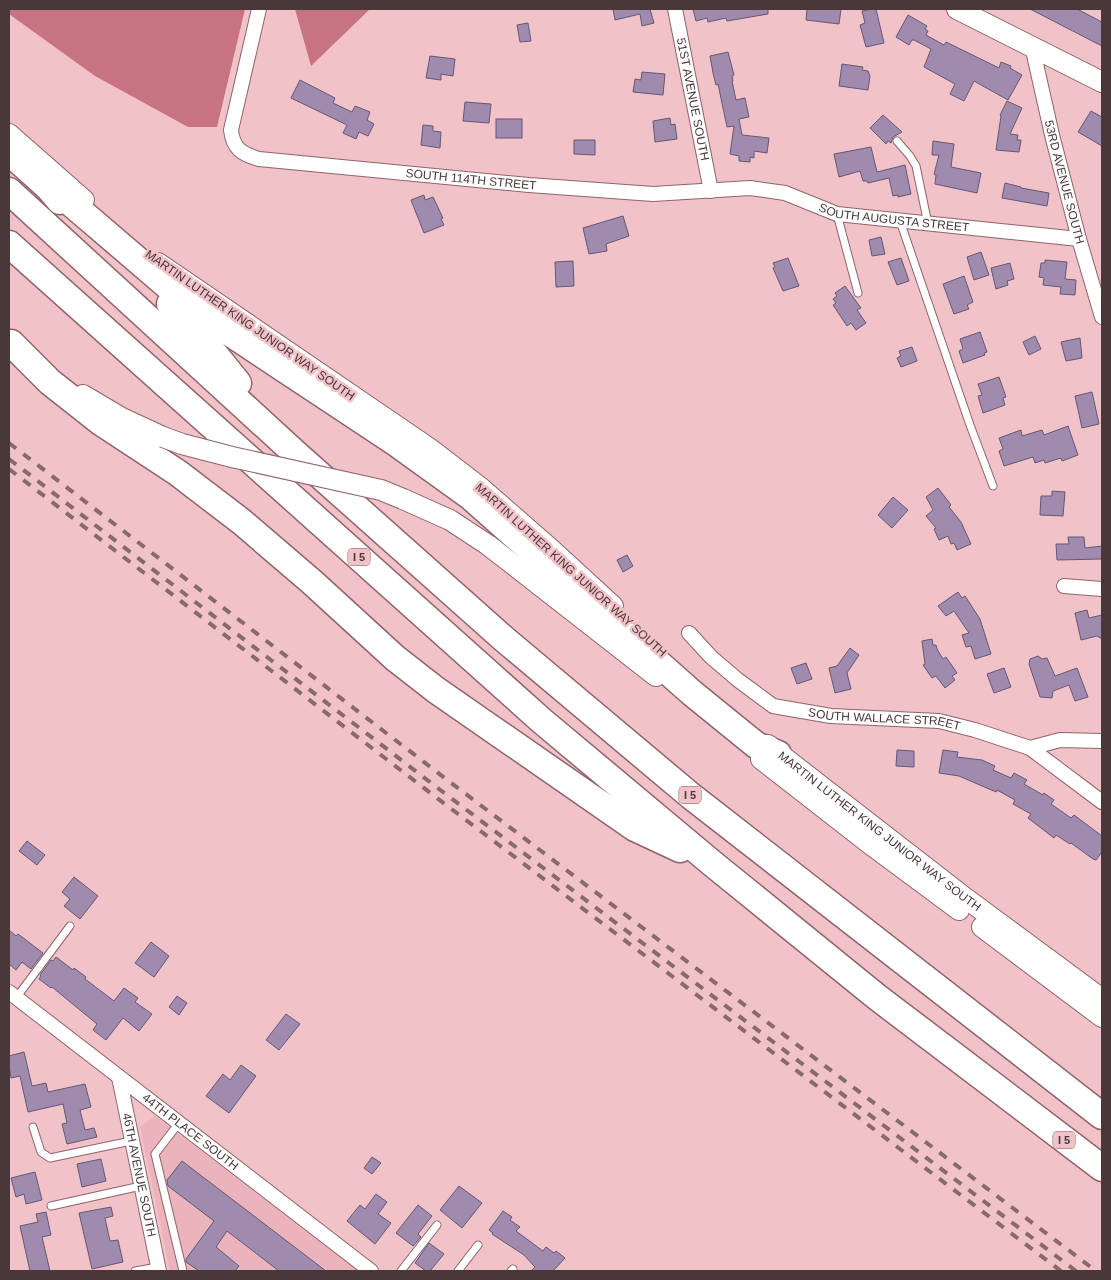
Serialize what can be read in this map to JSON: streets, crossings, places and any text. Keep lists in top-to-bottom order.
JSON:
{
  "streets": {
    "highway": ["I 5"],
    "main road": ["MARTIN LUTHER KING JUNIOR WAY SOUTH"],
    "street": [
      "51ST AVENUE SOUTH",
      "SOUTH 114TH STREET",
      "53RD AVENUE SOUTH",
      "SOUTH AUGUSTA STREET",
      "SOUTH WALLACE STREET",
      "44TH PLACE SOUTH",
      "46TH AVENUE SOUTH"
    ]
  },
  "crossings": [
    ["51ST AVENUE SOUTH", "SOUTH 114TH STREET"],
    ["51ST AVENUE SOUTH", "SOUTH AUGUSTA STREET"],
    ["SOUTH 114TH STREET", "SOUTH AUGUSTA STREET"],
    ["53RD AVENUE SOUTH", "SOUTH AUGUSTA STREET"],
    ["44TH PLACE SOUTH", "46TH AVENUE SOUTH"]
  ]
}
